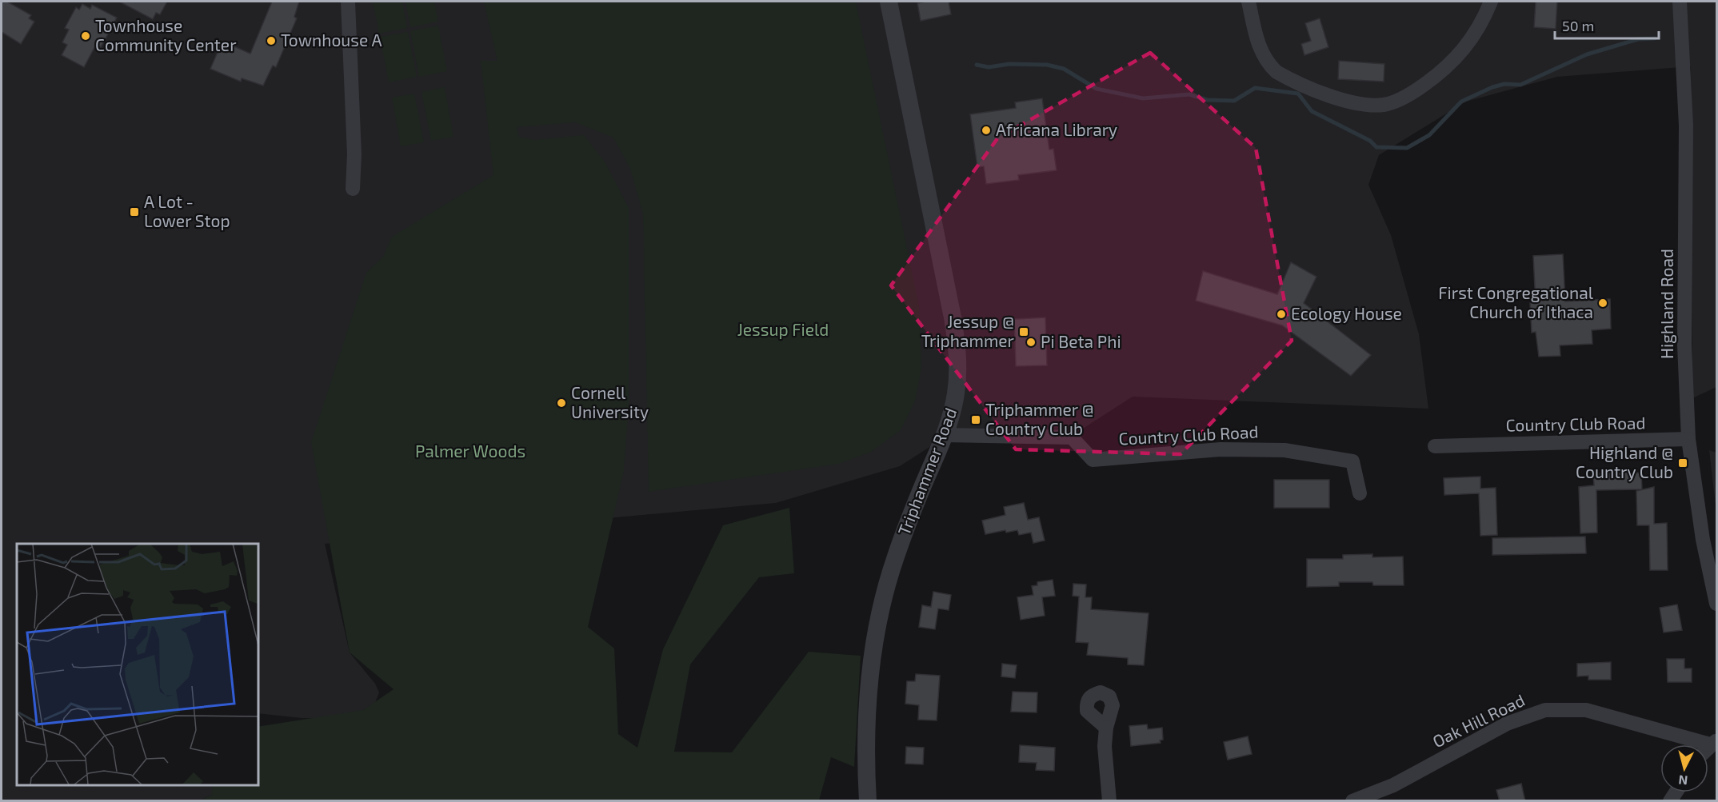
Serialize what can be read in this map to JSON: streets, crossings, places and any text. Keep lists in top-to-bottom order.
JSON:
{
  "streets": {
    "street": [
      "Highland Road",
      "Country Club Road",
      "Triphammer Road",
      "Oak Hill Road"
    ]
  },
  "crossings": [
    ["Highland Road", "Country Club Road"],
    ["Country Club Road", "Triphammer Road"]
  ],
  "parks": ["Jessup Field", "Palmer Woods"],
  "places": {
    "other": [
      "Townhouse Community Center",
      "Townhouse A",
      "Africana Library",
      "First Congregational Church of Ithaca",
      "Ecology House",
      "Pi Beta Phi",
      "Cornell University"
    ],
    "transit": [
      "A Lot - Lower Stop",
      "Jessup @ Triphammer",
      "Triphammer @ Country Club",
      "Highland @ Country Club"
    ]
  },
  "scale_bar": "50 m",
  "north": "bottom"
}
